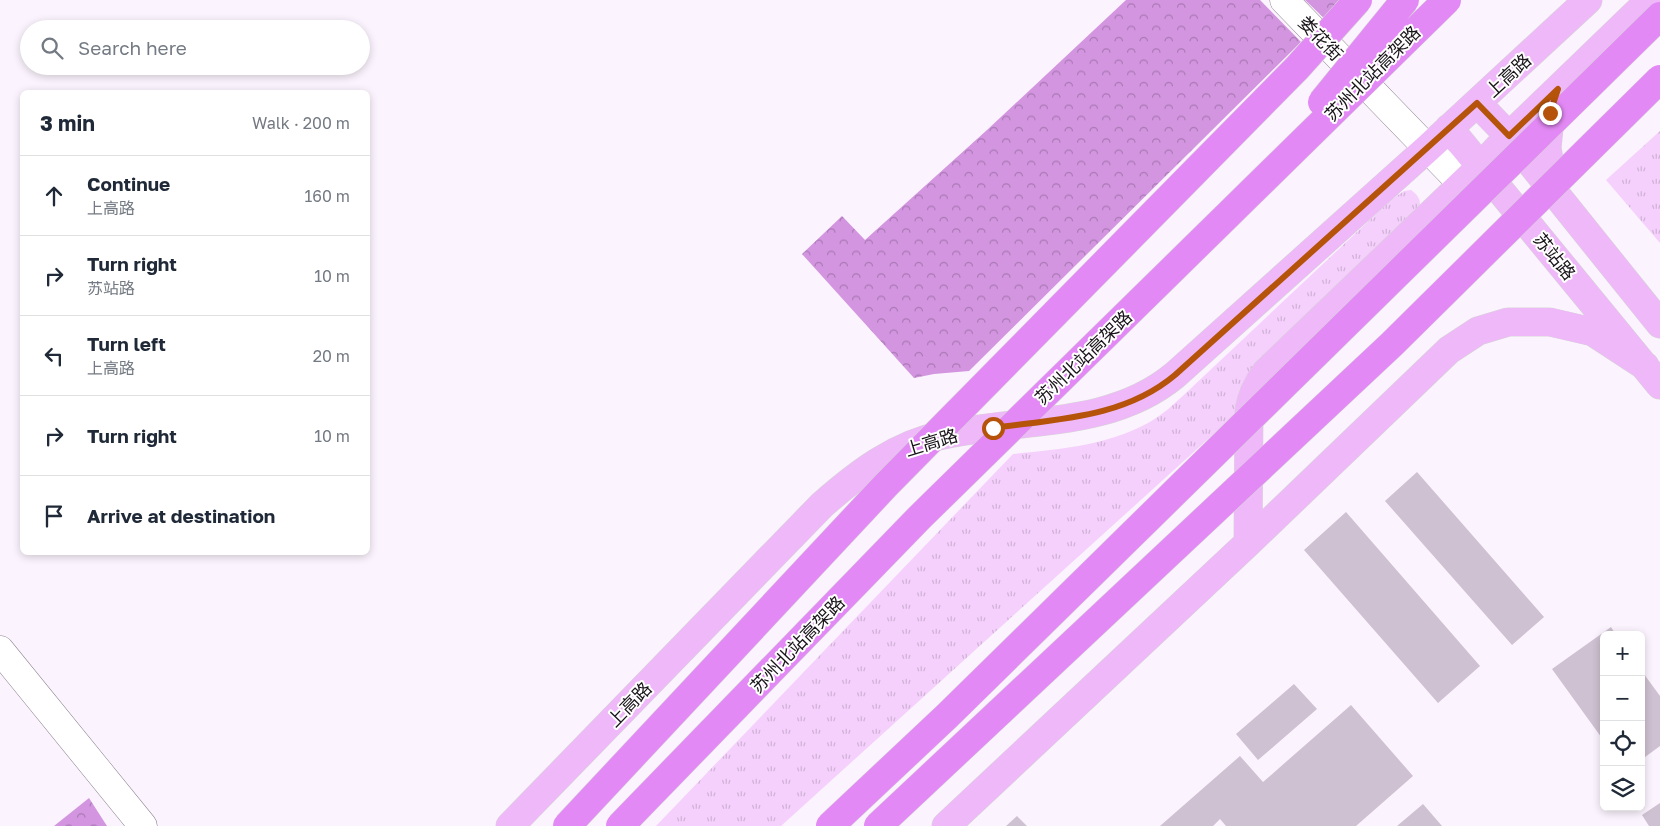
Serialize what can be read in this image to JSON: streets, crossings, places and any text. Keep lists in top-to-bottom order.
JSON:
{
  "streets": {
    "highway": ["苏州北站高架路"],
    "main road": ["上高路", "苏站路"],
    "street": ["娄花街"]
  },
  "crossings": [
    ["娄花街", "上高路"],
    ["娄花街", "苏站路"],
    ["上高路", "苏站路"]
  ],
  "page": {
    "search": "Search here",
    "heading": ["3 min", "Walk · 200 m"],
    "list": [
      ["Continue", "上高路", "160 m"],
      ["Turn right", "苏站路", "10 m"],
      ["Turn left", "上高路", "20 m"],
      ["Turn right", "10 m"],
      "Arrive at destination"
    ],
    "map_buttons": ["+", "−"]
  }
}
